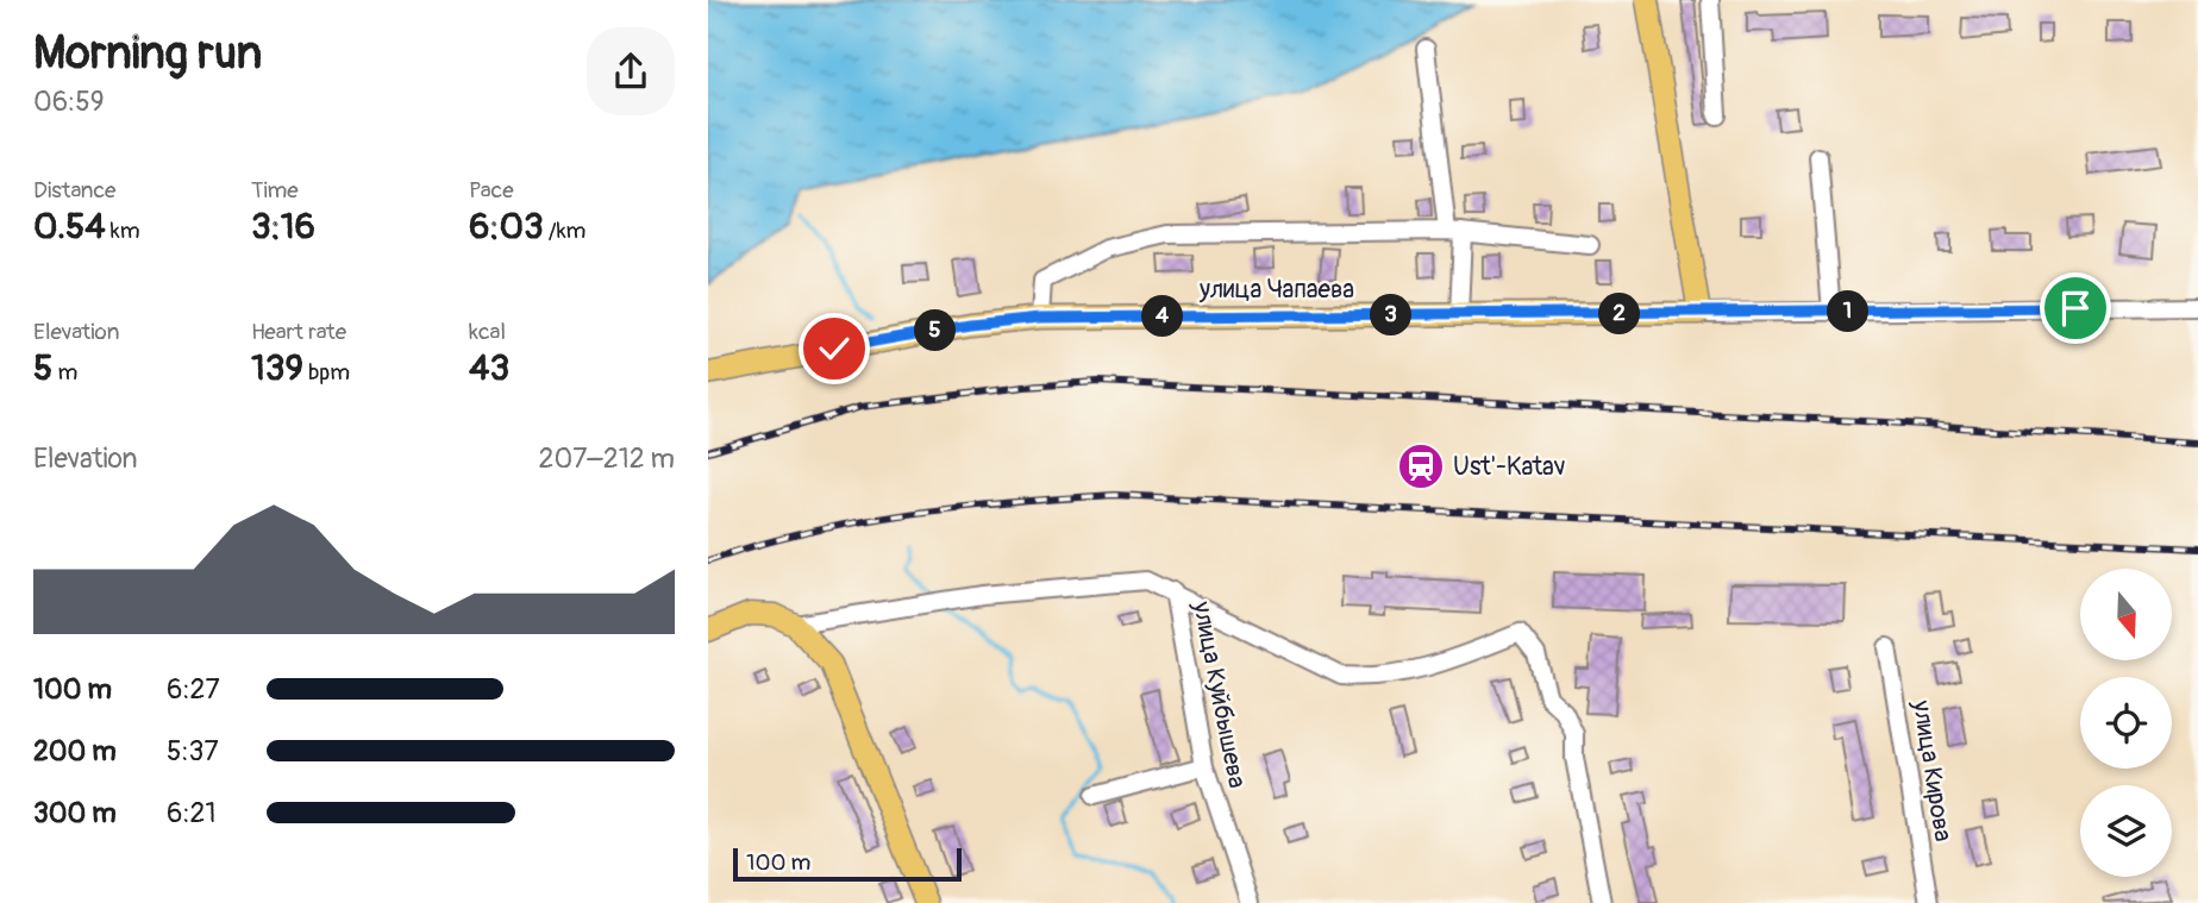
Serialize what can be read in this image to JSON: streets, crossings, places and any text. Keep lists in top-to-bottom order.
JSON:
{
  "streets": {
    "main road": ["улица Чапаева"],
    "street": ["улица Куйбышева", "улица Кирова"]
  },
  "places": {
    "station": ["Ust'-Katav"]
  },
  "scale_bar": "100 m",
  "north": "bottom",
  "page": {
    "heading": ["Morning run", "06:59"],
    "stats": [
      ["Distance", "0.54 km"],
      ["Time", "3:16"],
      ["Pace", "6:03 /km"],
      ["Elevation", "5 m"],
      ["Heart rate", "139 bpm"],
      ["kcal", "43"]
    ],
    "pins": [
      "1",
      "2",
      "3",
      "4",
      "5"
    ],
    "chart": ["Elevation", "207–212 m"],
    "list": [
      {
        "name": "100 m",
        "note": "6:27"
      },
      {
        "name": "200 m",
        "note": "5:37"
      },
      {
        "name": "300 m",
        "note": "6:21"
      }
    ],
    "scale": "100 m"
  }
}
